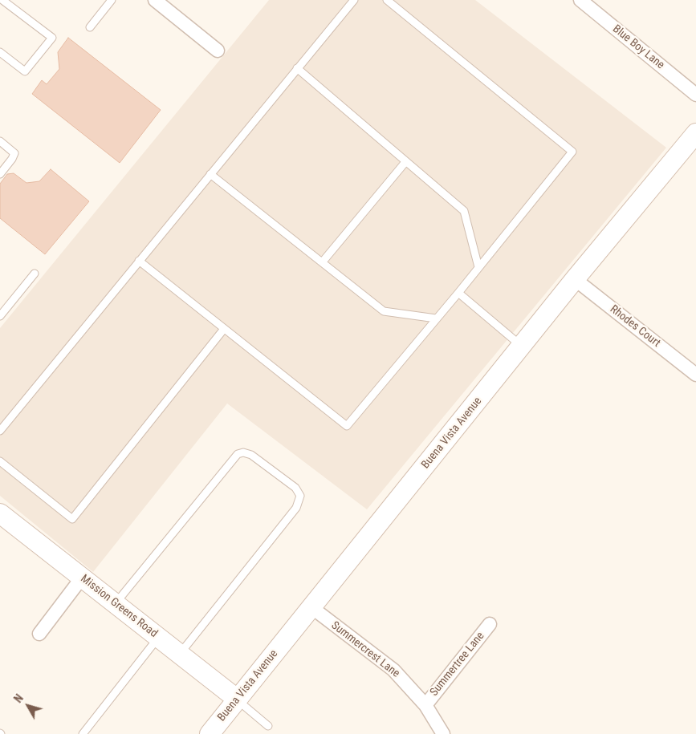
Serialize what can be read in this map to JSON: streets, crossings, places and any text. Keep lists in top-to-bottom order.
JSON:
{
  "streets": {
    "street": [
      "Blue Boy Lane",
      "Rhodes Court",
      "Buena Vista Avenue",
      "Mission Greens Road",
      "Summercrest Lane",
      "Summertree Lane"
    ]
  },
  "crossings": [
    ["Rhodes Court", "Buena Vista Avenue"],
    ["Buena Vista Avenue", "Mission Greens Road"],
    ["Buena Vista Avenue", "Summercrest Lane"],
    ["Summercrest Lane", "Summertree Lane"]
  ],
  "north": "top left"
}
